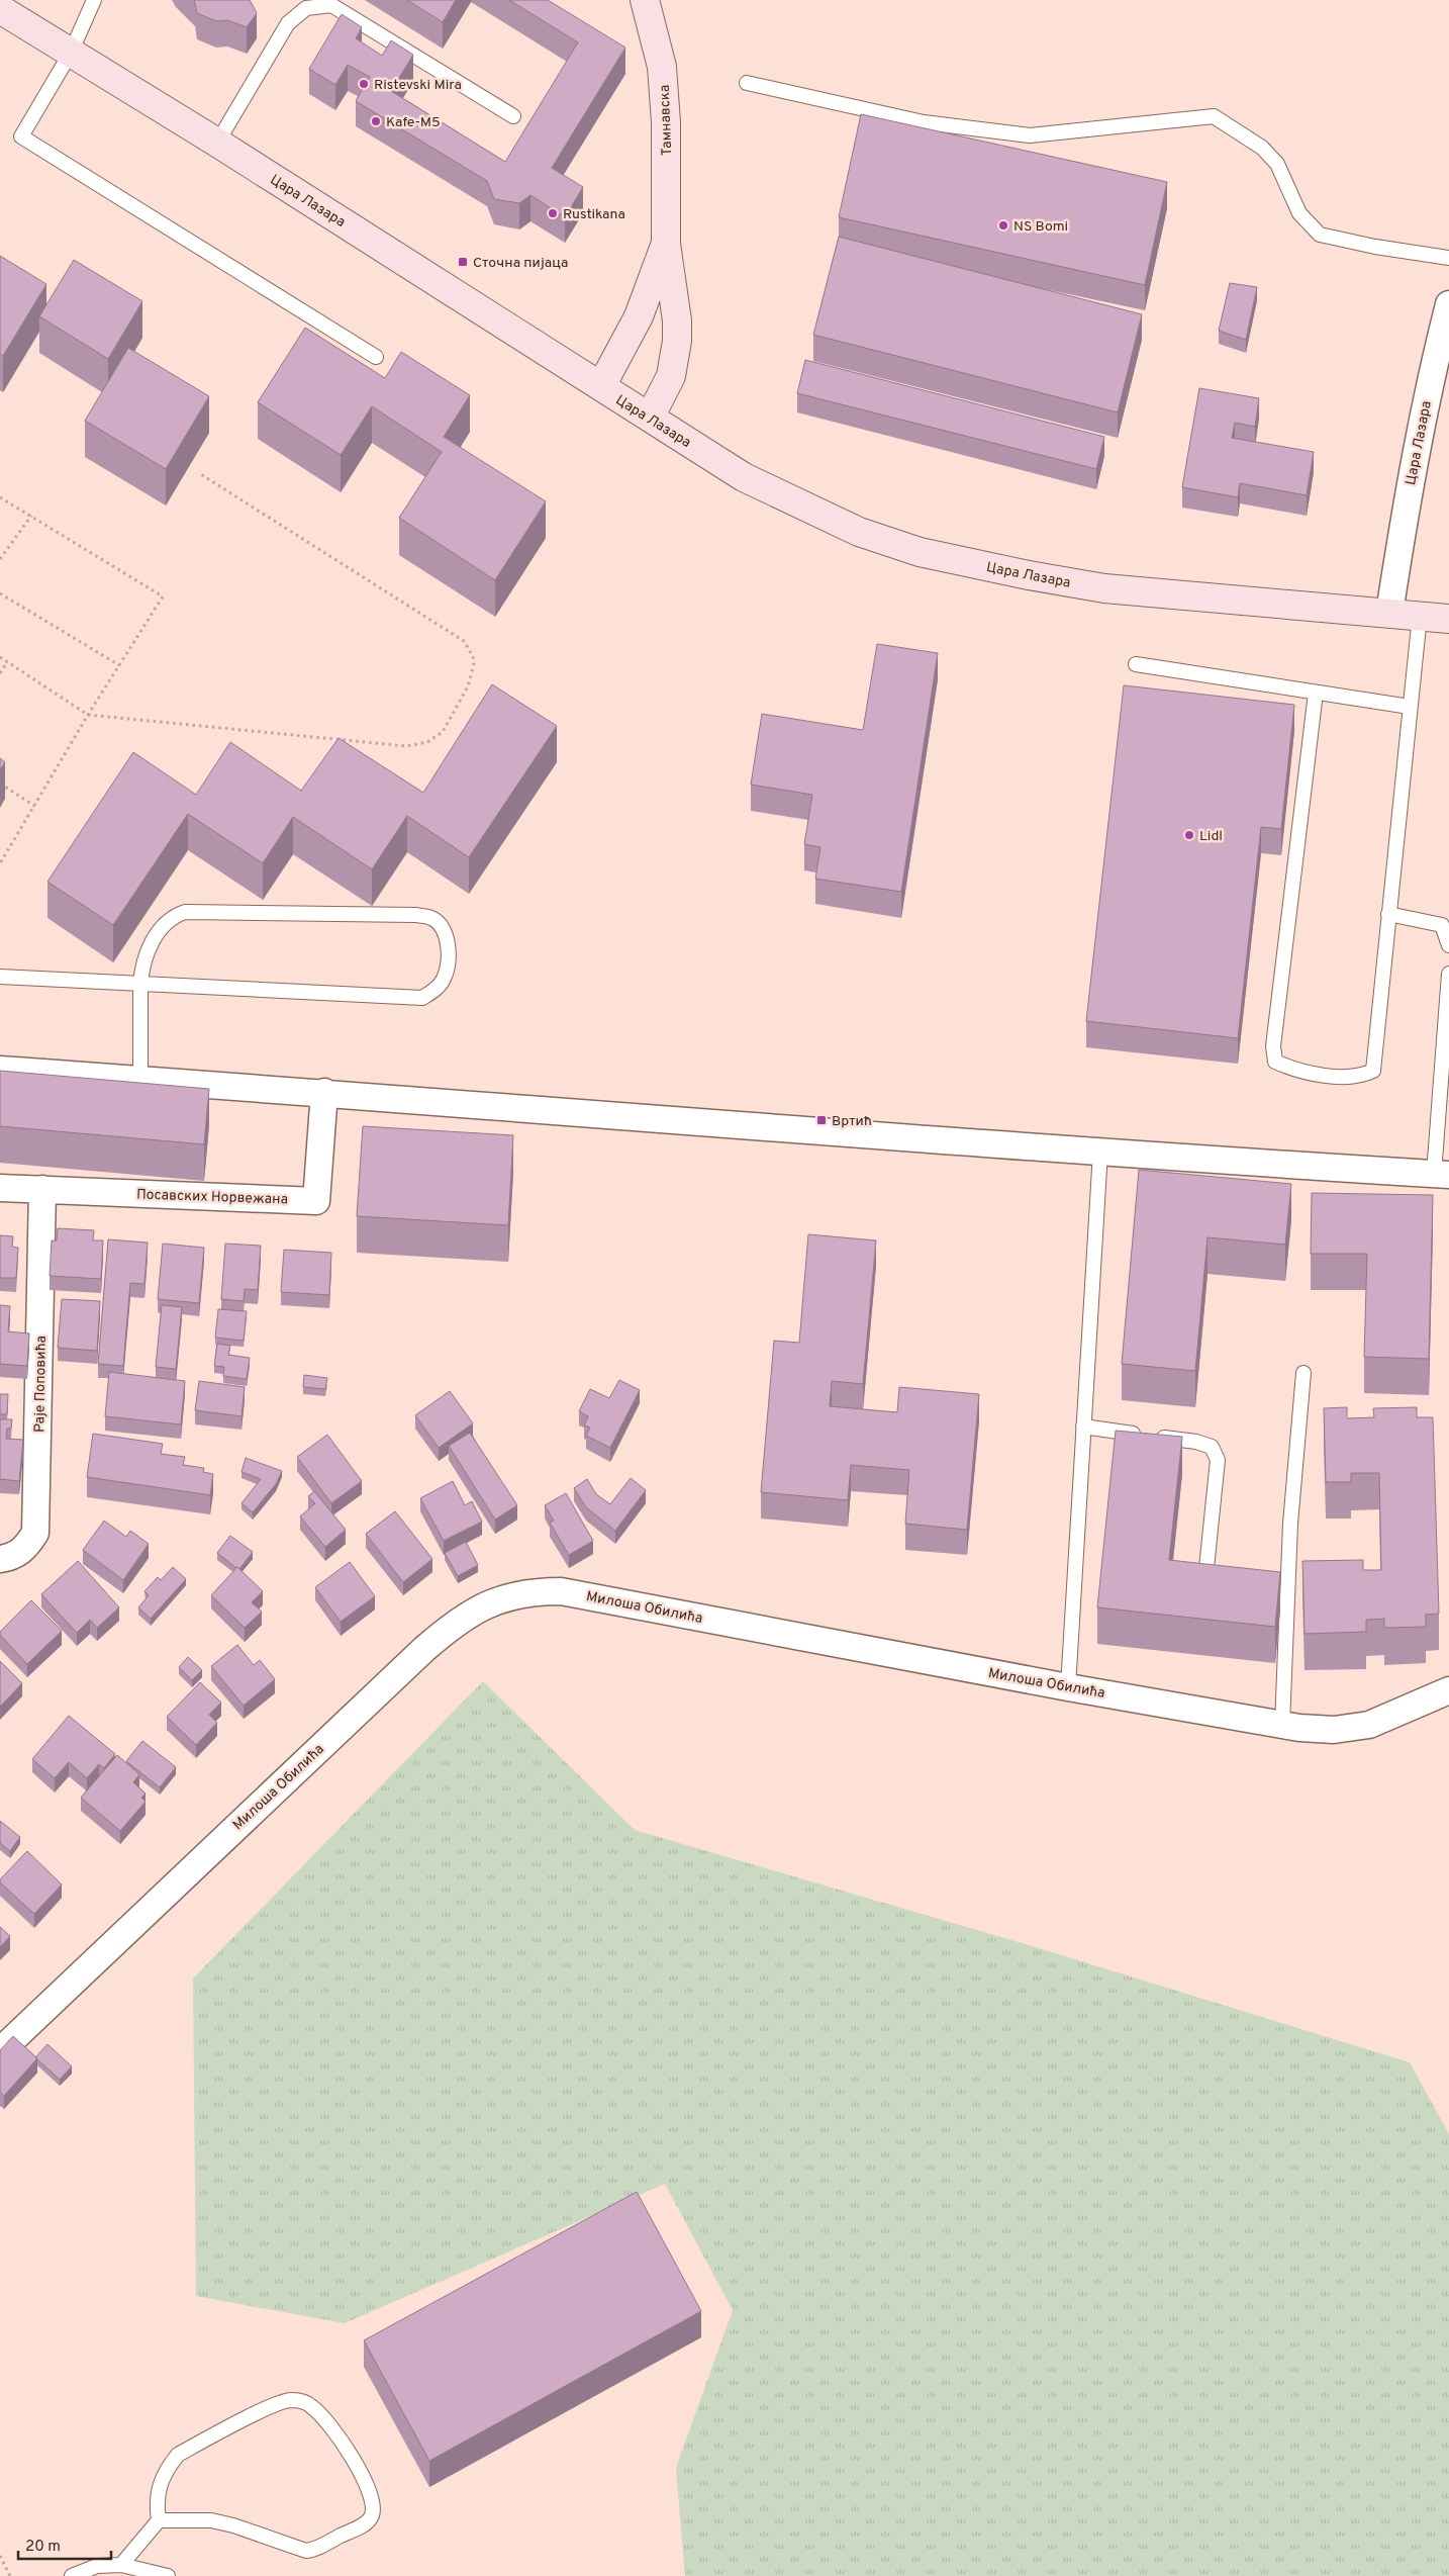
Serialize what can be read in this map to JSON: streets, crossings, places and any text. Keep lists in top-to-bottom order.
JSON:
{
  "streets": {
    "main road": ["Тамнавска", "Цара Лазара"],
    "street": ["Посавских Норвежана", "Раје Поповића", "Милоша Обилића"]
  },
  "crossings": [
    ["Посавских Норвежана", "Раје Поповића"]
  ],
  "places": {
    "other": [
      "Ristevski Mira",
      "Kafe-M5",
      "Rustikana",
      "NS Bomi",
      "Lidl"
    ],
    "transit": ["Сточна пијаца", "Вртић"]
  },
  "scale_bar": "20 m"
}
